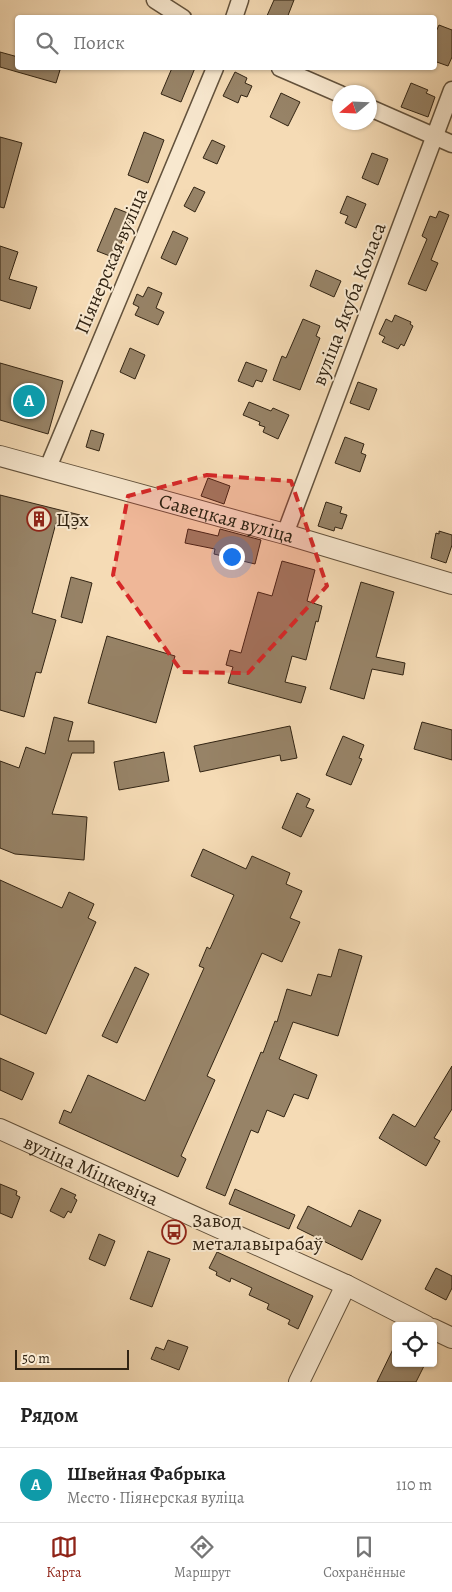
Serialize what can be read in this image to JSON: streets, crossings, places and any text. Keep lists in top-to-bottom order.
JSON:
{
  "streets": {
    "street": [
      "Піянерская вуліца",
      "вуліца Якуба Коласа",
      "Савецкая вуліца",
      "вуліца Міцкевіча"
    ]
  },
  "crossings": [
    ["Піянерская вуліца", "Савецкая вуліца"],
    ["вуліца Якуба Коласа", "Савецкая вуліца"]
  ],
  "places": {
    "building": ["Цэх"],
    "bus stop": ["Завод металавырабаў"]
  },
  "scale_bar": "50 m",
  "north": "left",
  "page": {
    "search": "Поиск",
    "pins": "A",
    "scale": "50 m",
    "heading": "Рядом",
    "list": [
      {
        "mark": "A",
        "name": "Швейная Фабрыка",
        "note": "Место · Піянерская вуліца",
        "value": "110 m"
      }
    ],
    "nav": ["Карта", "Маршрут", "Сохранённые"]
  }
}
